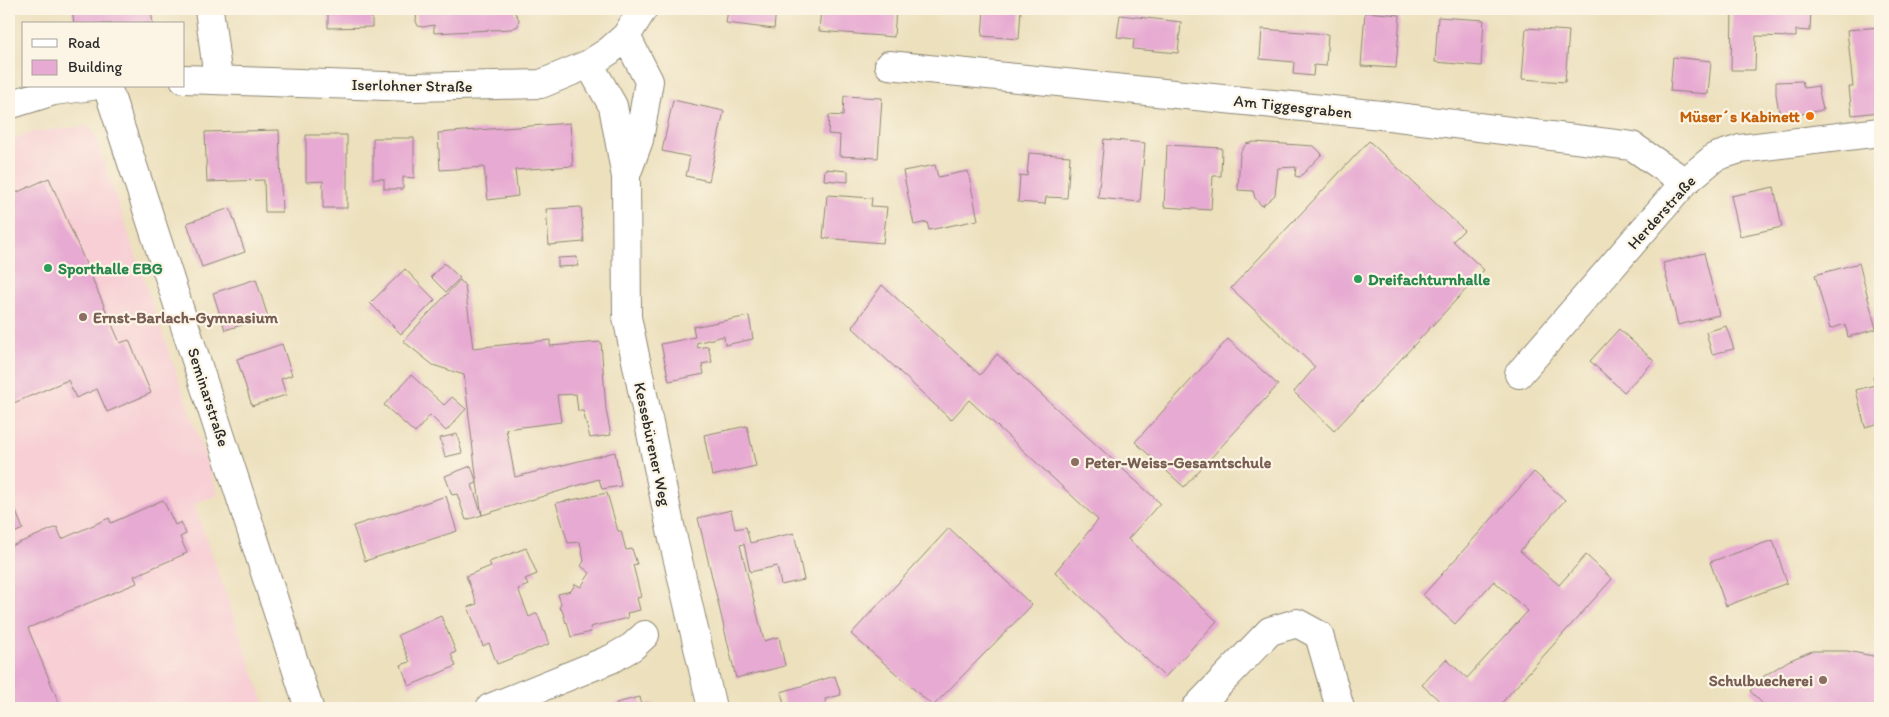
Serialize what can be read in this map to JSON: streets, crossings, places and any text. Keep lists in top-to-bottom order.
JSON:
{
  "streets": {
    "street": [
      "Iserlohner Straße",
      "Am Tiggesgraben",
      "Herderstraße",
      "Seminarstraße",
      "Kessebürener Weg"
    ]
  },
  "crossings": [
    ["Iserlohner Straße", "Kessebürener Weg"],
    ["Am Tiggesgraben", "Herderstraße"]
  ],
  "places": [
    "Müser´s Kabinett",
    "Sporthalle EBG",
    "Dreifachturnhalle",
    "Ernst-Barlach-Gymnasium",
    "Peter-Weiss-Gesamtschule",
    "Schulbuecherei"
  ],
  "legend": ["Road", "Building"]
}
